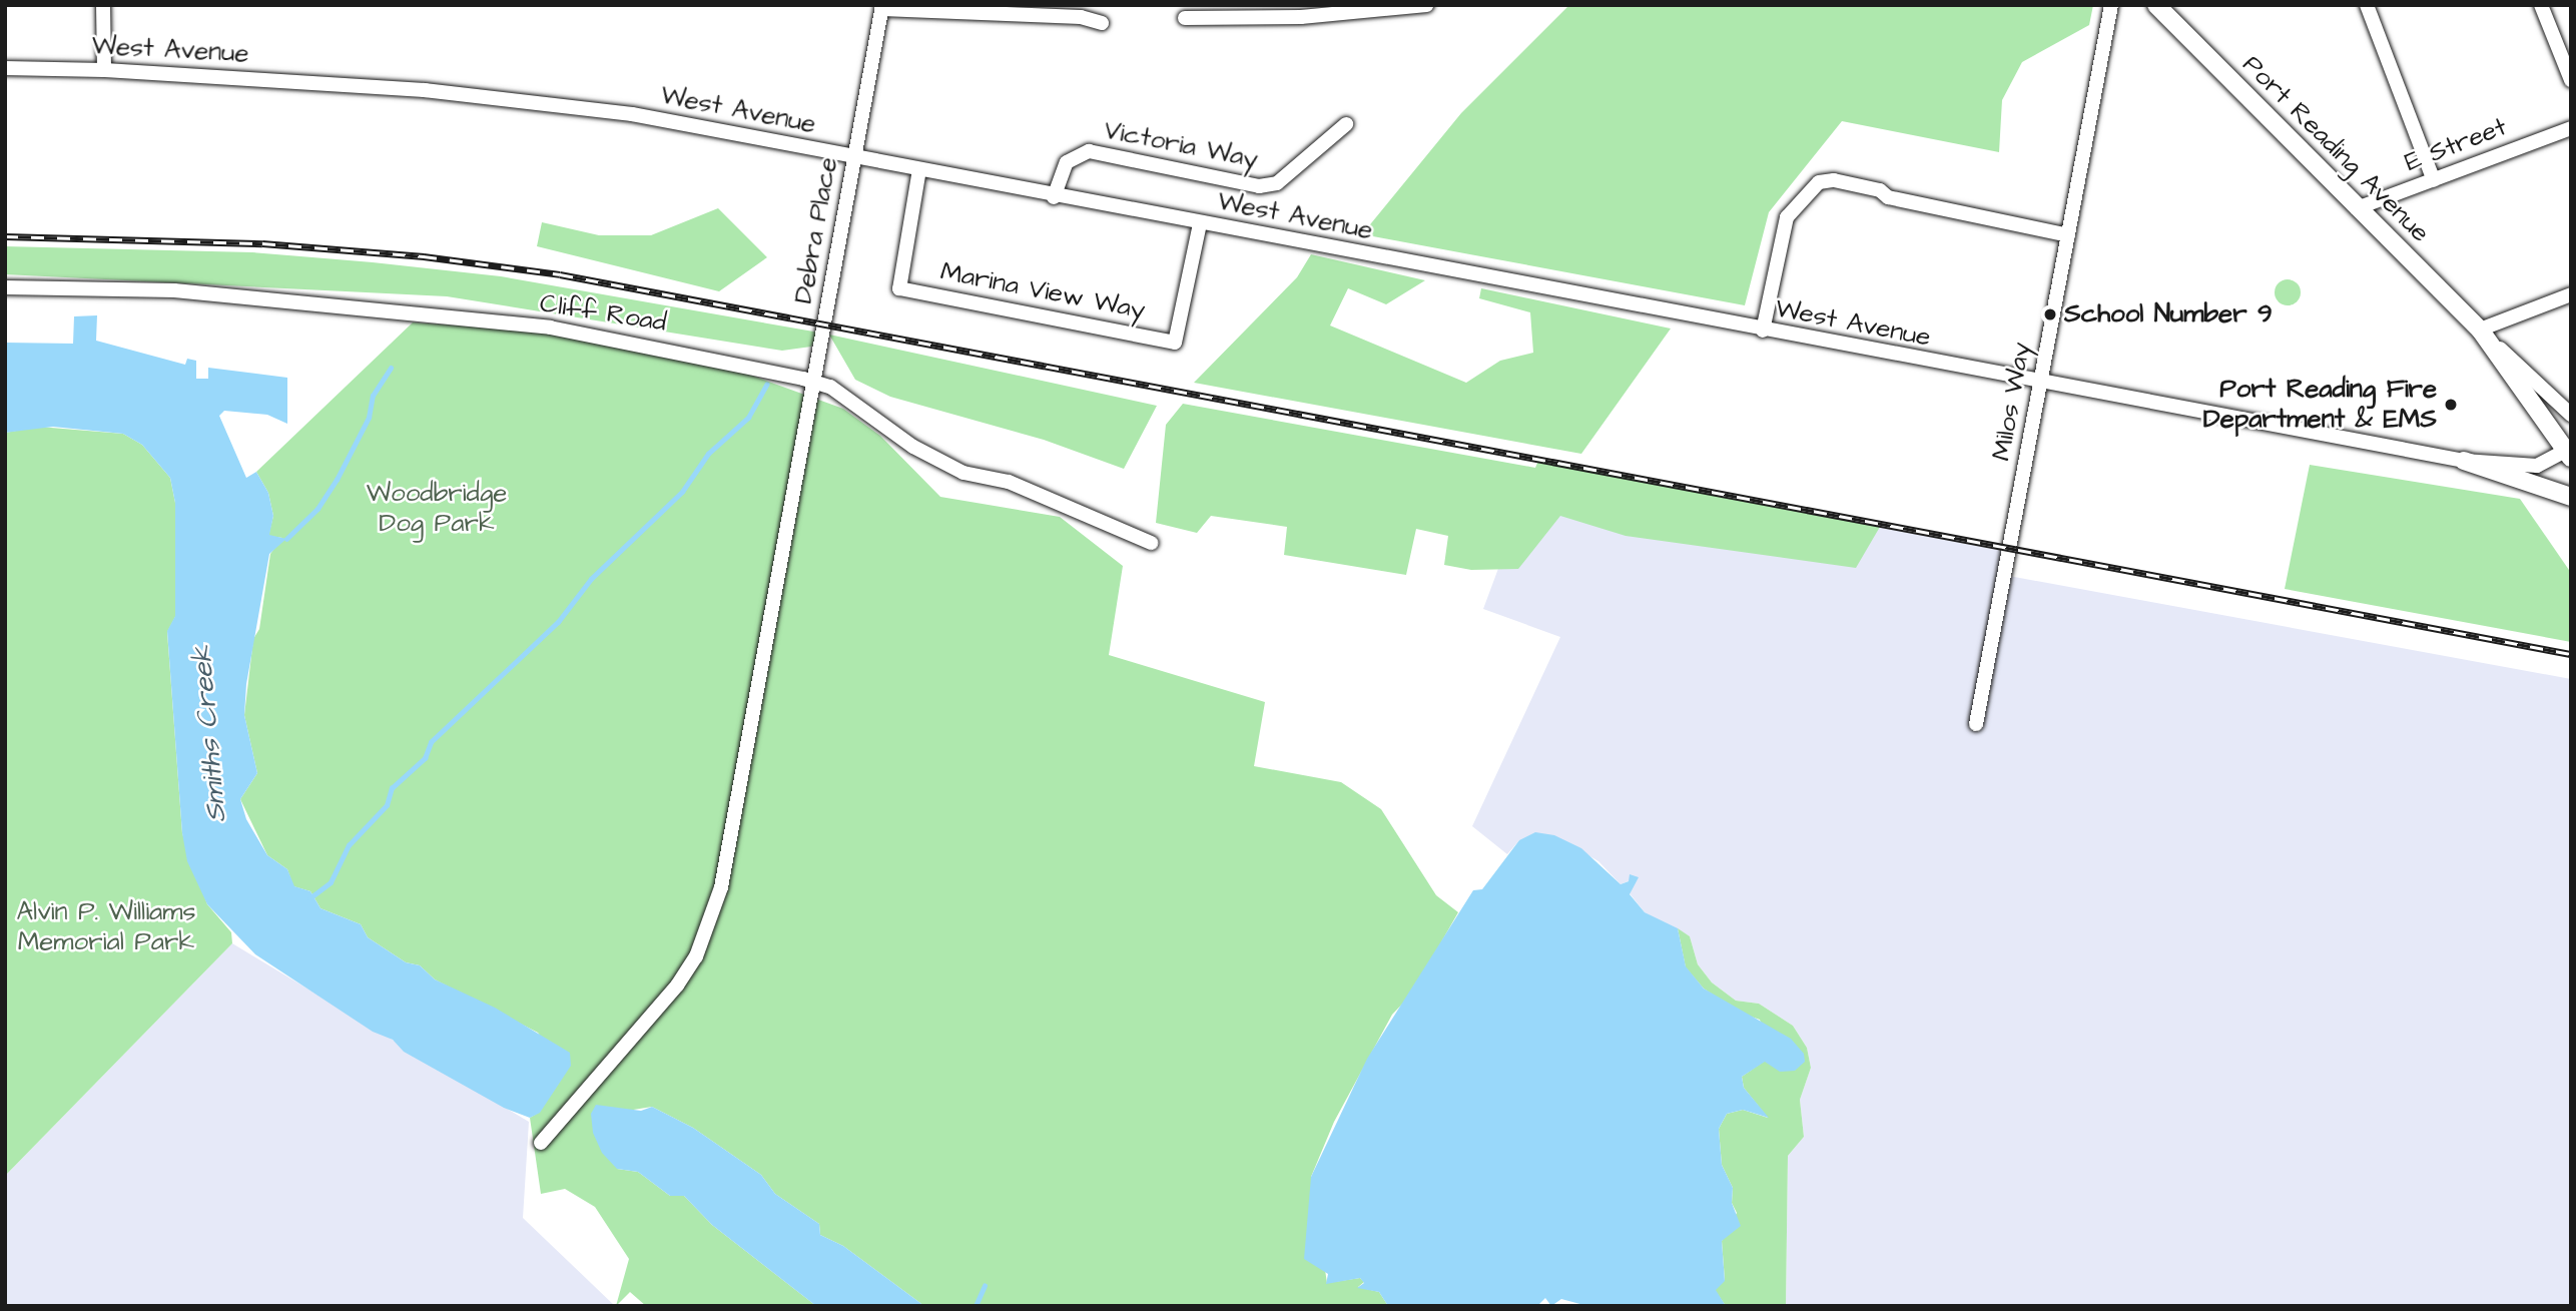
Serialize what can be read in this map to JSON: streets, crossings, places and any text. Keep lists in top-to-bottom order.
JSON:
{
  "streets": {
    "main road": ["Port Reading Avenue"],
    "street": [
      "West Avenue",
      "Victoria Way",
      "E Street",
      "Debra Place",
      "Marina View Way",
      "Cliff Road",
      "Milos Way"
    ]
  },
  "crossings": [
    ["West Avenue", "Victoria Way"],
    ["West Avenue", "Port Reading Avenue"],
    ["West Avenue", "Debra Place"],
    ["West Avenue", "Marina View Way"],
    ["West Avenue", "Milos Way"],
    ["E Street", "Port Reading Avenue"],
    ["Debra Place", "Cliff Road"]
  ],
  "water": ["Smiths Creek"],
  "parks": ["Woodbridge Dog Park", "Alvin P. Williams Memorial Park"],
  "places": ["School Number 9", "Port Reading Fire Department & EMS"]
}
